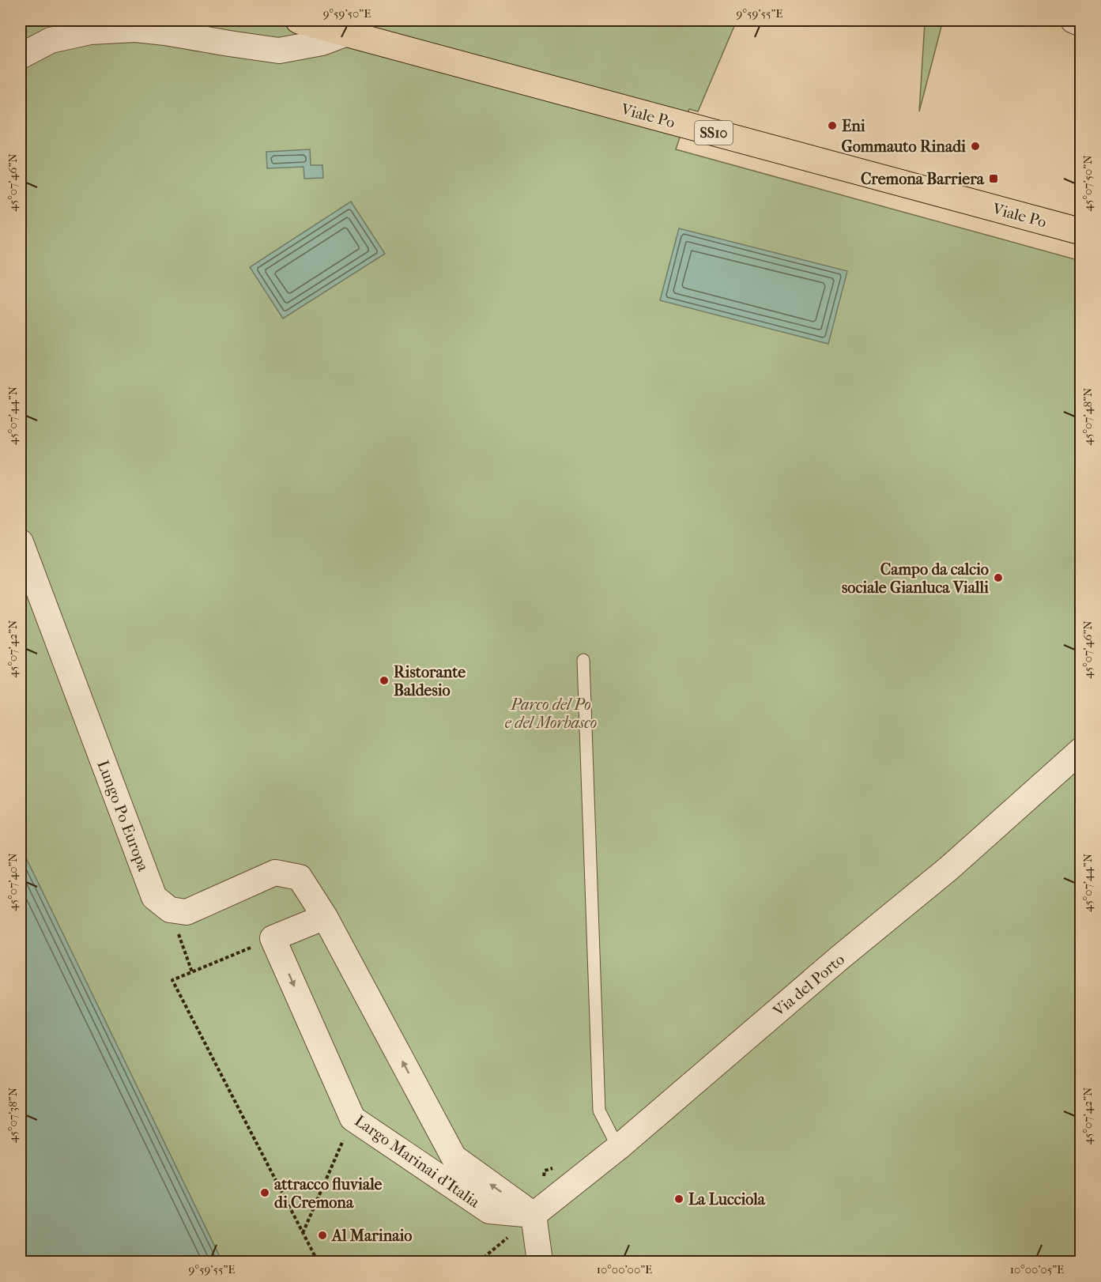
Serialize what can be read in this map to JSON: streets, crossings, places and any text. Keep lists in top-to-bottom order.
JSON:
{
  "streets": {
    "main road": ["Viale Po", "SS10"],
    "street": ["Lungo Po Europa", "Via del Porto", "Largo Marinai d'Italia"]
  },
  "crossings": [
    ["Via del Porto", "Largo Marinai d'Italia"]
  ],
  "parks": ["Parco del Po e del Morbasco"],
  "places": {
    "other": [
      "Eni",
      "Gommauto Rinadi",
      "Campo da calcio sociale Gianluca Vialli",
      "Ristorante Baldesio",
      "attracco fluviale di Cremona",
      "La Lucciola",
      "Al Marinaio"
    ],
    "transit": ["Cremona Barriera"]
  },
  "coordinates": [
    "9°59'50\"E",
    "9°59'55\"E",
    "45°07'46\"N",
    "45°07'50\"N",
    "45°07'44\"N",
    "45°07'48\"N",
    "45°07'42\"N",
    "45°07'40\"N",
    "45°07'38\"N",
    "10°00'00\"E",
    "10°00'05\"E"
  ]
}
